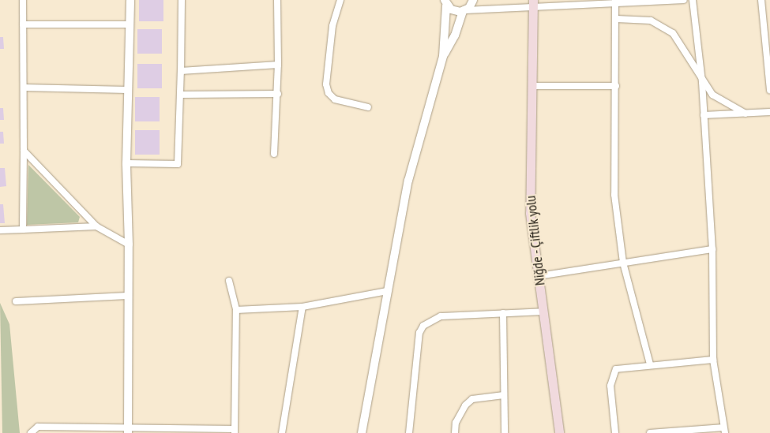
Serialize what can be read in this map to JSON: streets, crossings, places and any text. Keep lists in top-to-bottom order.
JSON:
{
  "streets": {
    "main road": ["Niğde - Çiftlik yolu"]
  }
}
